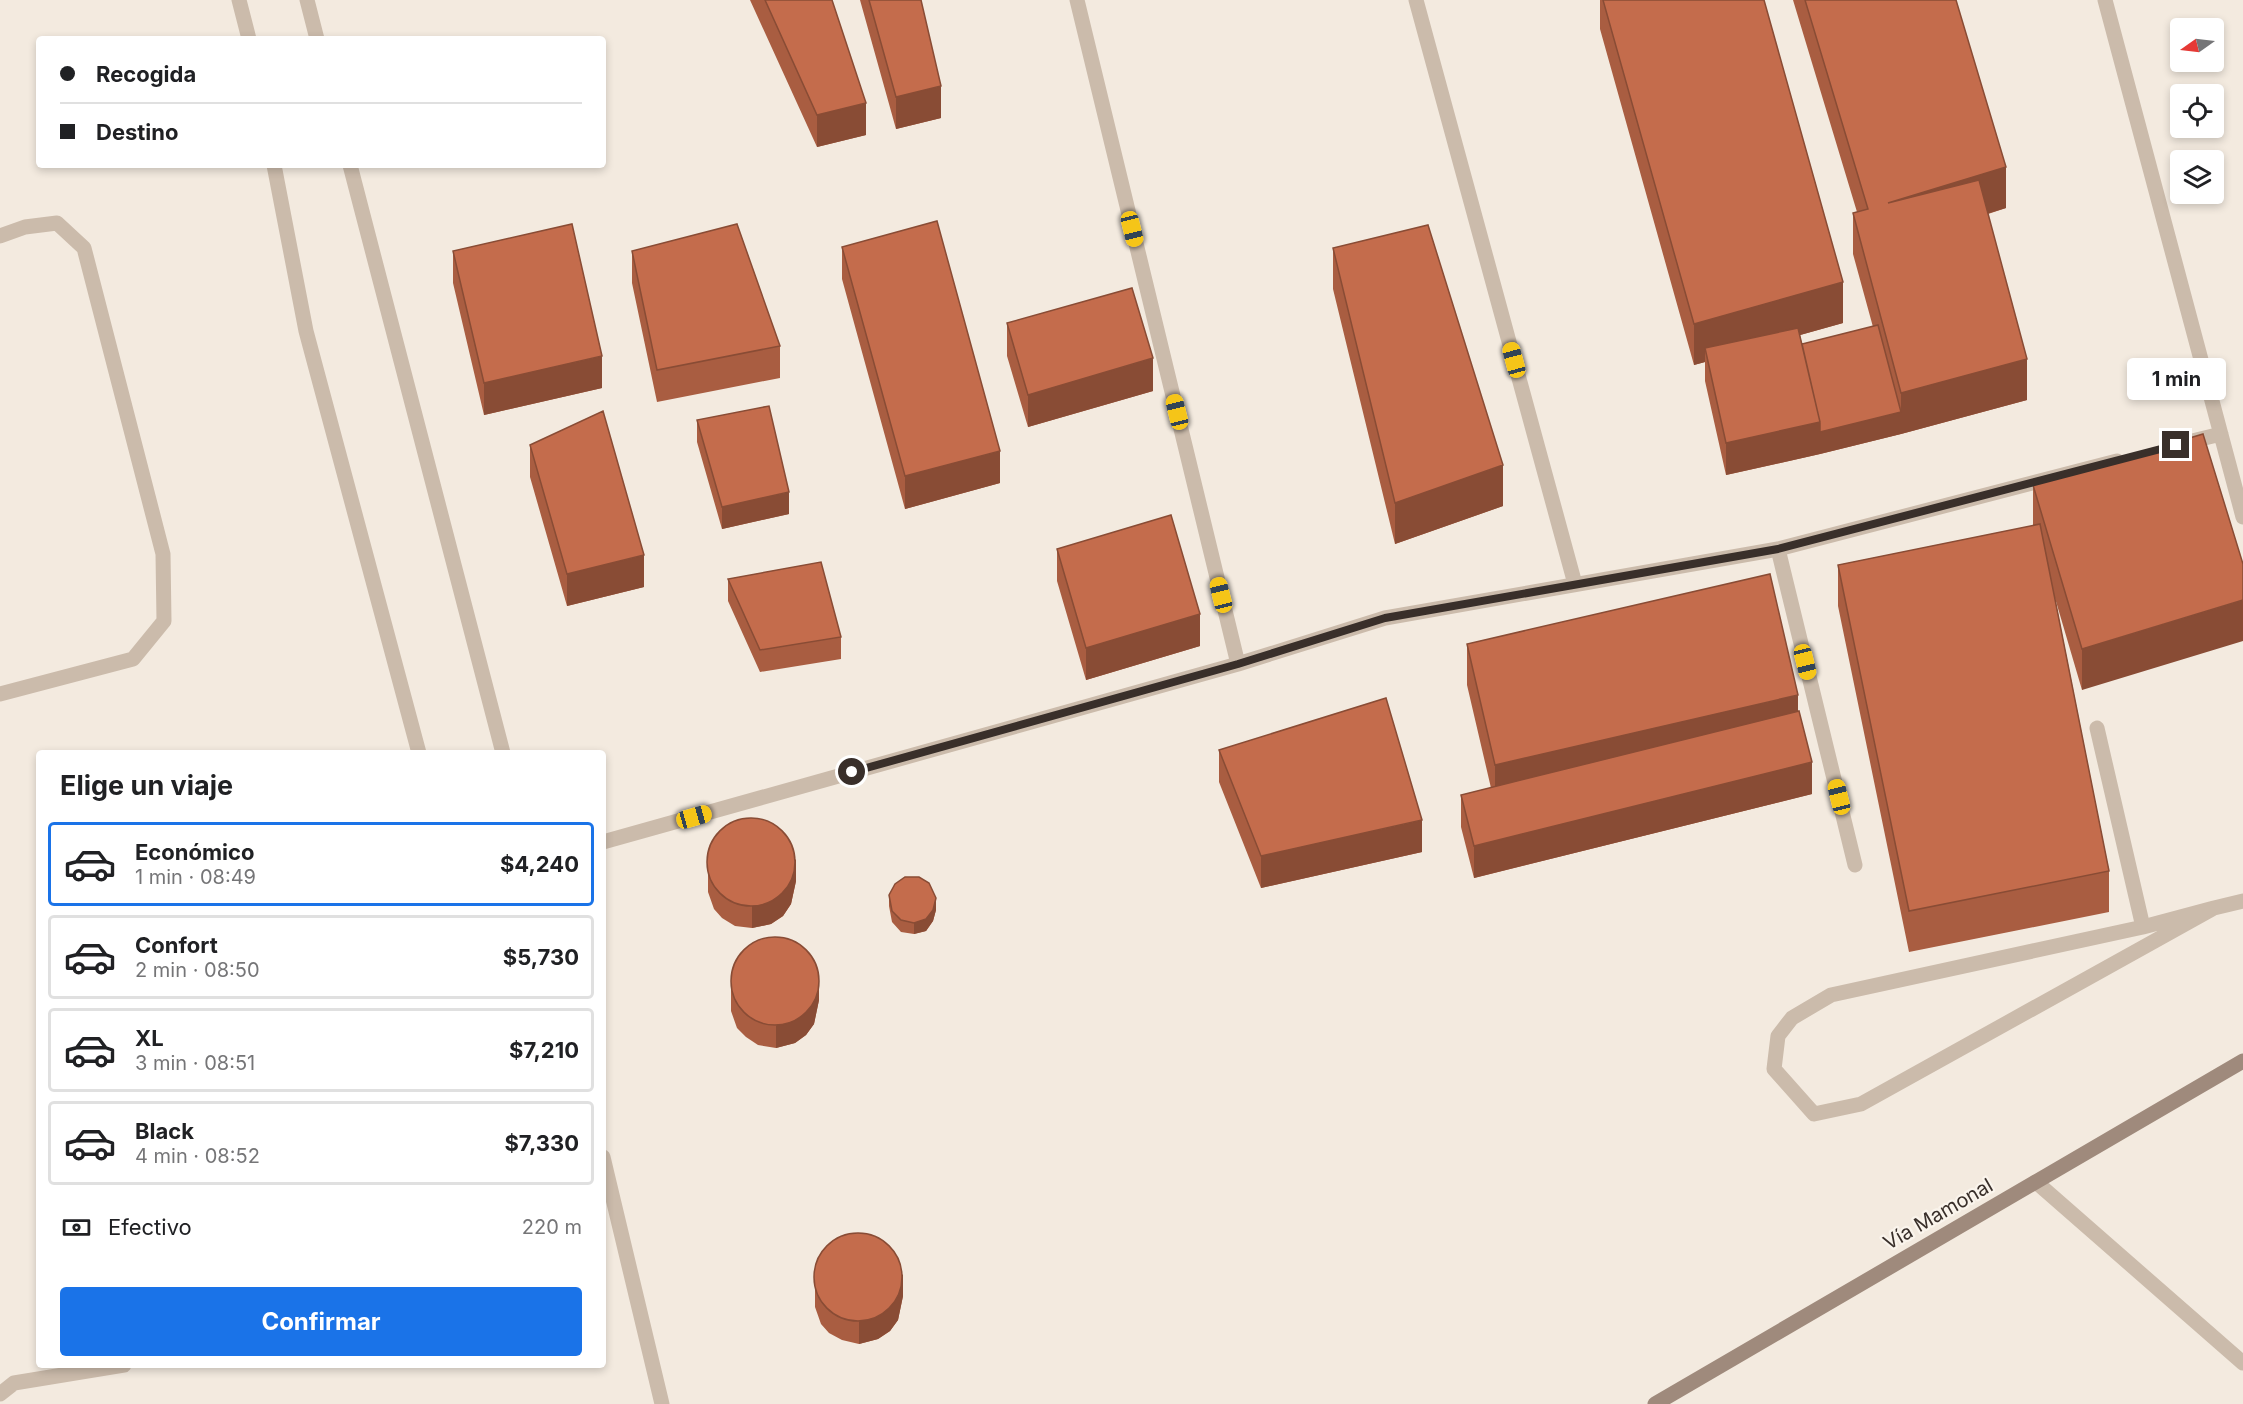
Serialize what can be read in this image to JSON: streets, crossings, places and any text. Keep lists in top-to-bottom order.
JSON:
{
  "streets": {
    "street": ["Vía Mamonal"]
  },
  "north": "left",
  "page": {
    "banner": ["Recogida", "Destino"],
    "bubble": "1 min",
    "heading": "Elige un viaje",
    "list": [
      {
        "name": "Económico",
        "note": "1 min · 08:49",
        "value": "$4,240"
      },
      {
        "name": "Confort",
        "note": "2 min · 08:50",
        "value": "$5,730"
      },
      {
        "name": "XL",
        "note": "3 min · 08:51",
        "value": "$7,210"
      },
      {
        "name": "Black",
        "note": "4 min · 08:52",
        "value": "$7,330"
      }
    ],
    "pay": ["Efectivo", "220 m"],
    "buttons": "Confirmar"
  }
}
